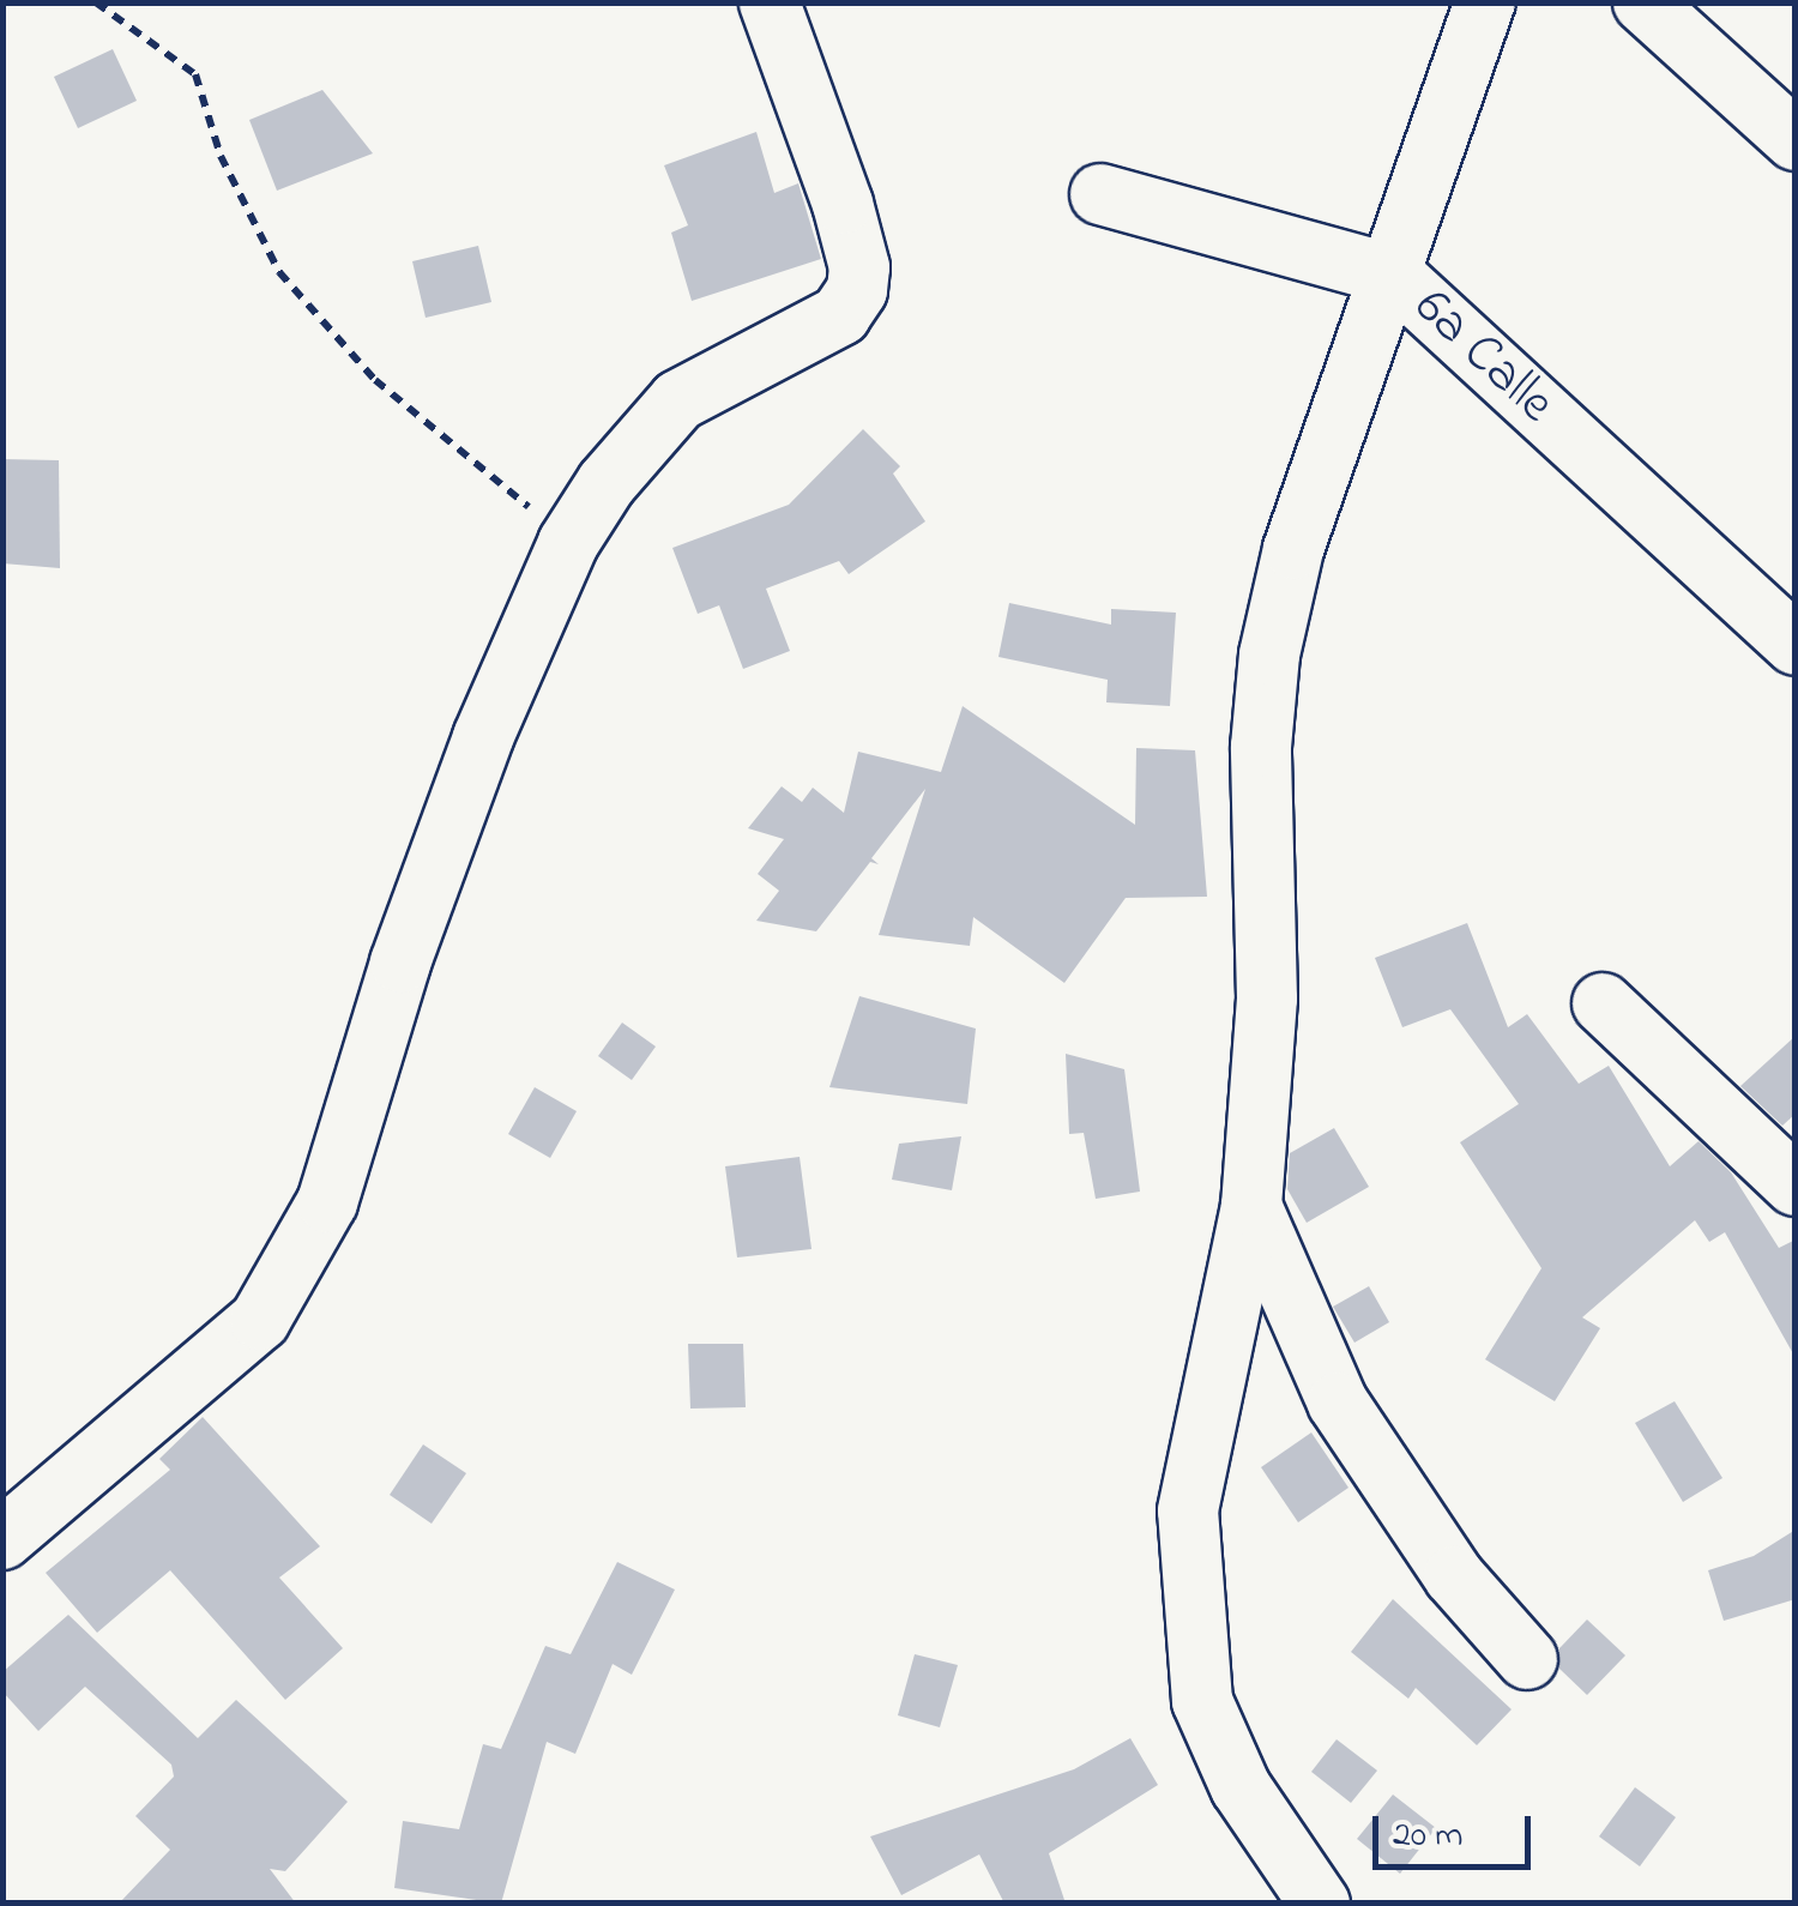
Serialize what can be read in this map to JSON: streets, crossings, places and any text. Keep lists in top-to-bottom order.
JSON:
{
  "streets": {
    "street": ["6a Calle"]
  },
  "scale_bar": "20 m"
}
